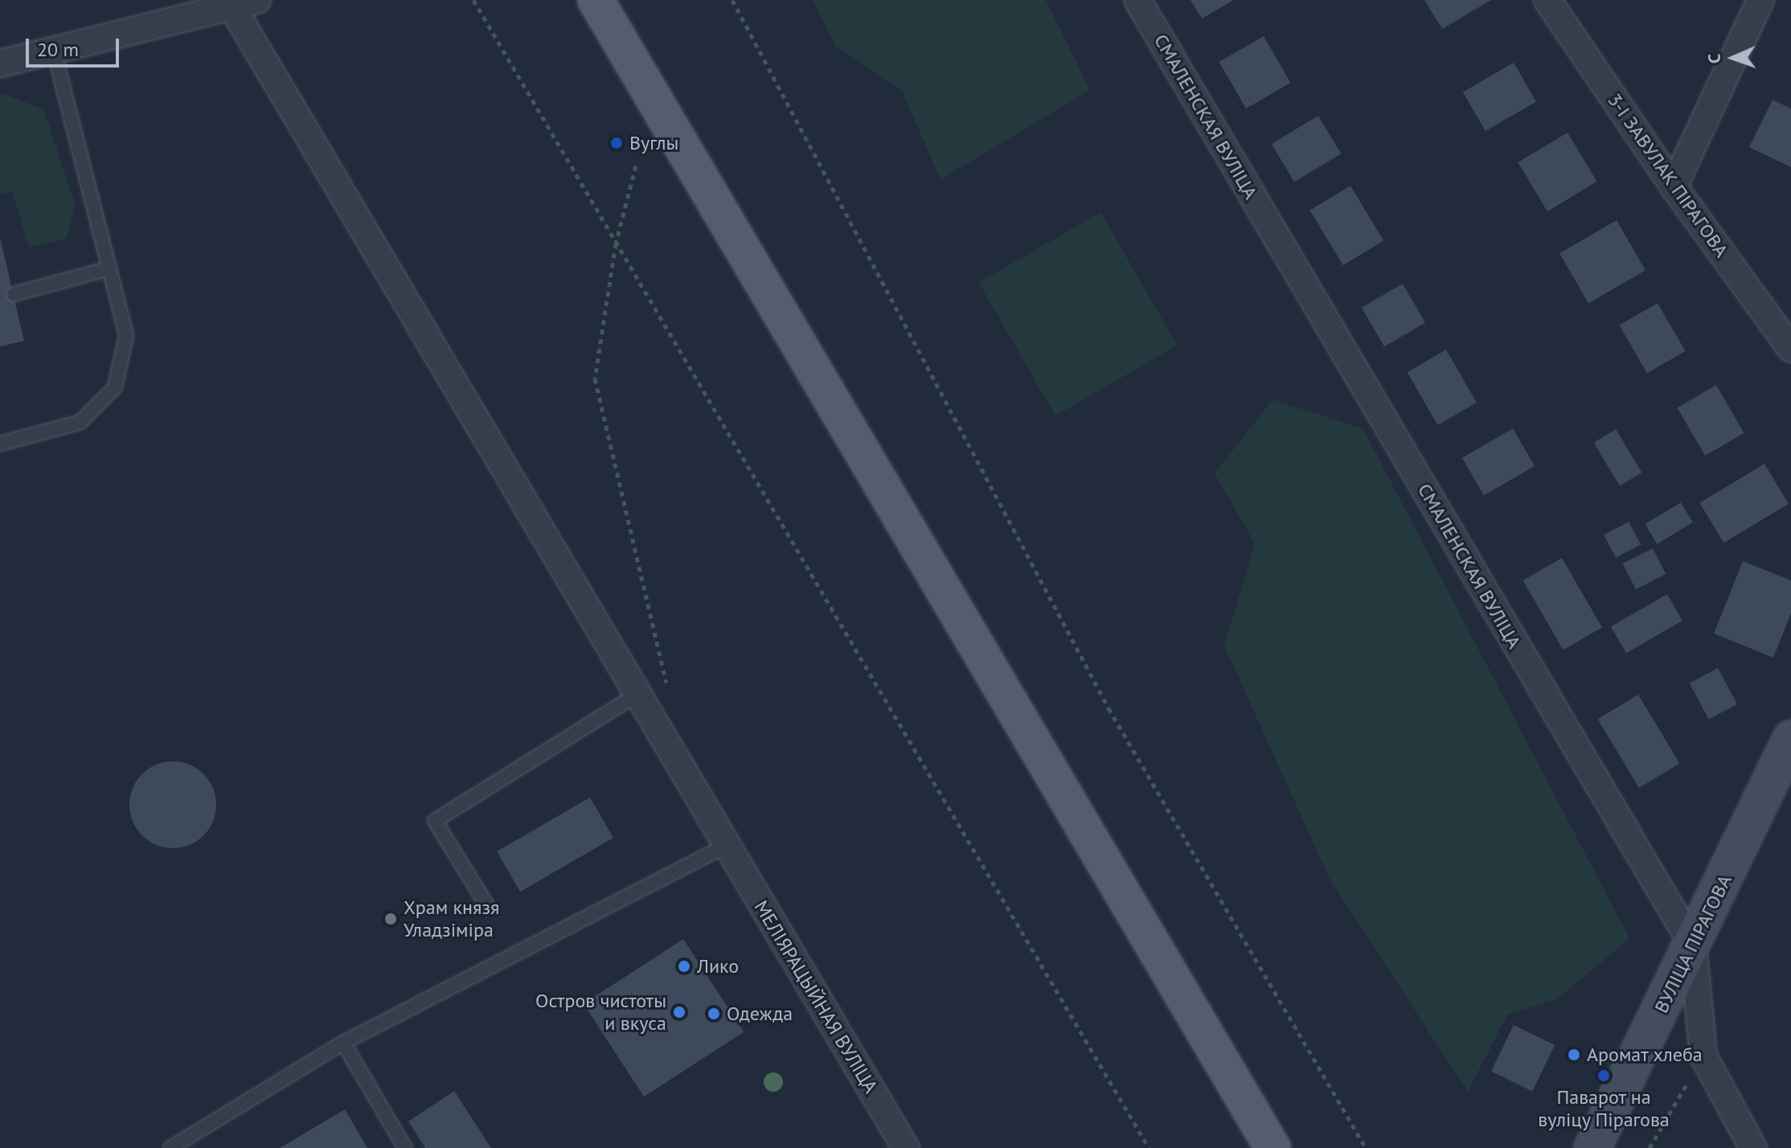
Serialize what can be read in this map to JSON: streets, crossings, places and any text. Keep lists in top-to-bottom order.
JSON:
{
  "streets": {
    "main road": ["ВУЛІЦА ПІРАГОВА"],
    "street": ["СМАЛЕНСКАЯ ВУЛІЦА", "3-І ЗАВУЛАК ПІРАГОВА", "МЕЛІЯРАЦЫЙНАЯ ВУЛІЦА"]
  },
  "crossings": [
    ["СМАЛЕНСКАЯ ВУЛІЦА", "ВУЛІЦА ПІРАГОВА"]
  ],
  "places": [
    "Вуглы",
    "Храм князя Уладзіміра",
    "Лико",
    "Остров чистоты и вкуса",
    "Одежда",
    "Аромат хлеба",
    "Паварот на вуліцу Пірагова"
  ],
  "scale_bar": "20 m",
  "north": "left"
}
